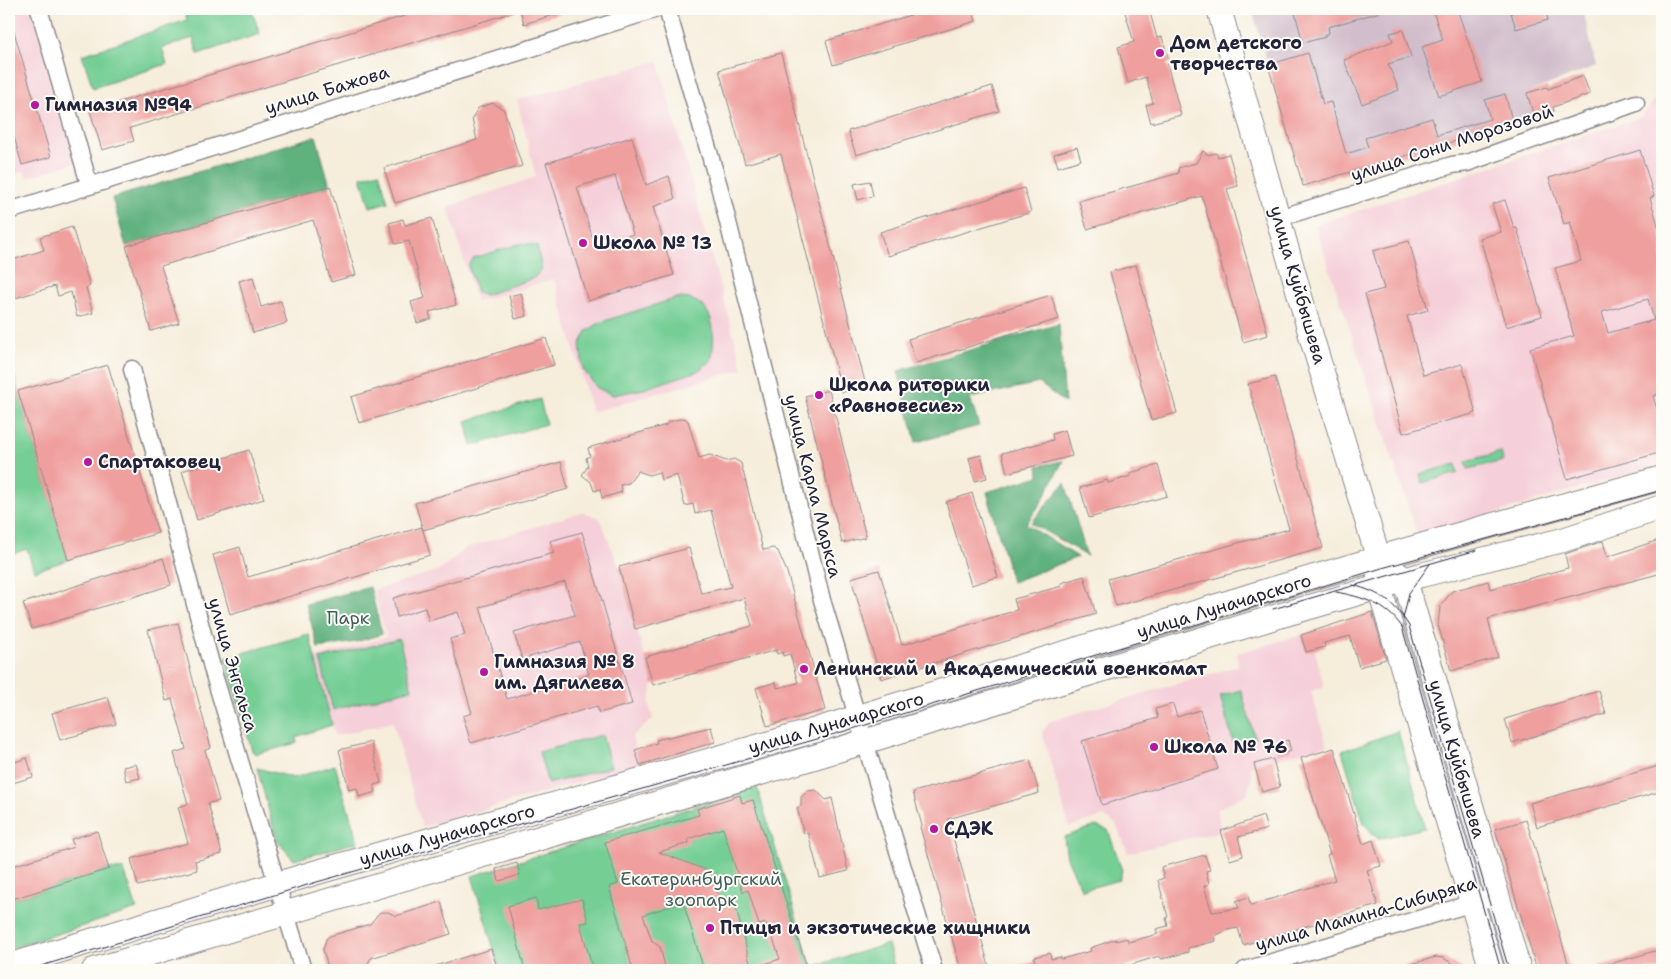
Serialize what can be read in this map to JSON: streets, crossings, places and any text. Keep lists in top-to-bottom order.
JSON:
{
  "streets": {
    "main road": ["улица Куйбышева", "улица Луначарского"],
    "street": [
      "улица Бажова",
      "улица Сони Морозовой",
      "улица Карла Маркса",
      "улица Энгельса",
      "улица Мамина-Сибиряка"
    ]
  },
  "crossings": [
    ["улица Сони Морозовой", "улица Куйбышева"],
    ["улица Куйбышева", "улица Луначарского"],
    ["улица Куйбышева", "улица Мамина-Сибиряка"],
    ["улица Карла Маркса", "улица Луначарского"],
    ["улица Луначарского", "улица Энгельса"]
  ],
  "parks": ["Парк", "Екатеринбургский зоопарк"],
  "places": [
    "Дом детского творчества",
    "Гимназия №94",
    "Школа № 13",
    "Школа риторики «Равновесие»",
    "Спартаковец",
    "Ленинский и Академический военкомат",
    "Гимназия № 8 им. Дягилева",
    "Школа № 76",
    "СДЭК",
    "Птицы и экзотические хищники"
  ]
}
